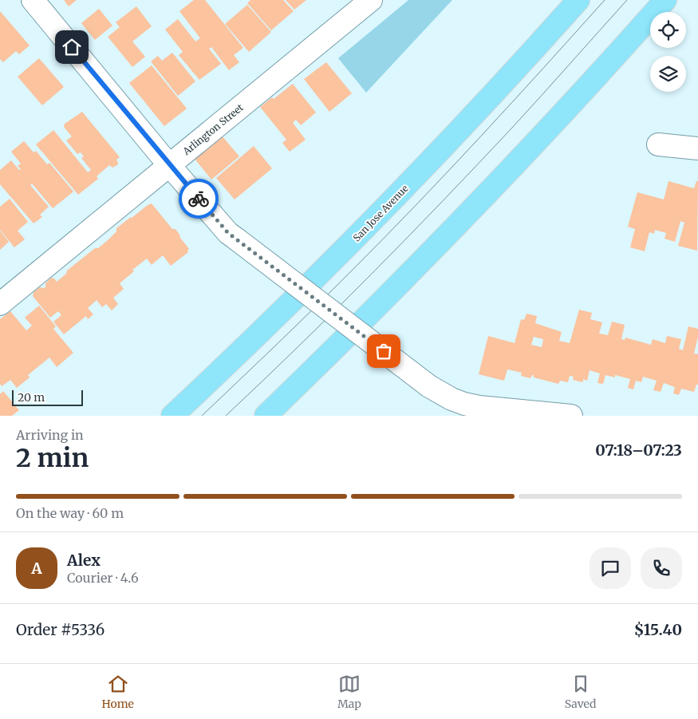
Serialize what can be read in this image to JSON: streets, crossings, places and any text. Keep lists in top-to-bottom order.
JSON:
{
  "streets": {
    "main road": ["San Jose Avenue"],
    "street": ["Arlington Street"]
  },
  "scale_bar": "20 m",
  "page": {
    "scale": "20 m",
    "heading": ["2 min", "Arriving in", "07:18–07:23"],
    "panel": [
      "Alex",
      "Courier · 4.6",
      "Order #5336",
      "$15.40"
    ],
    "bar": "On the way · 60 m",
    "round": "A",
    "tabs": ["Home", "Map", "Saved"]
  }
}
